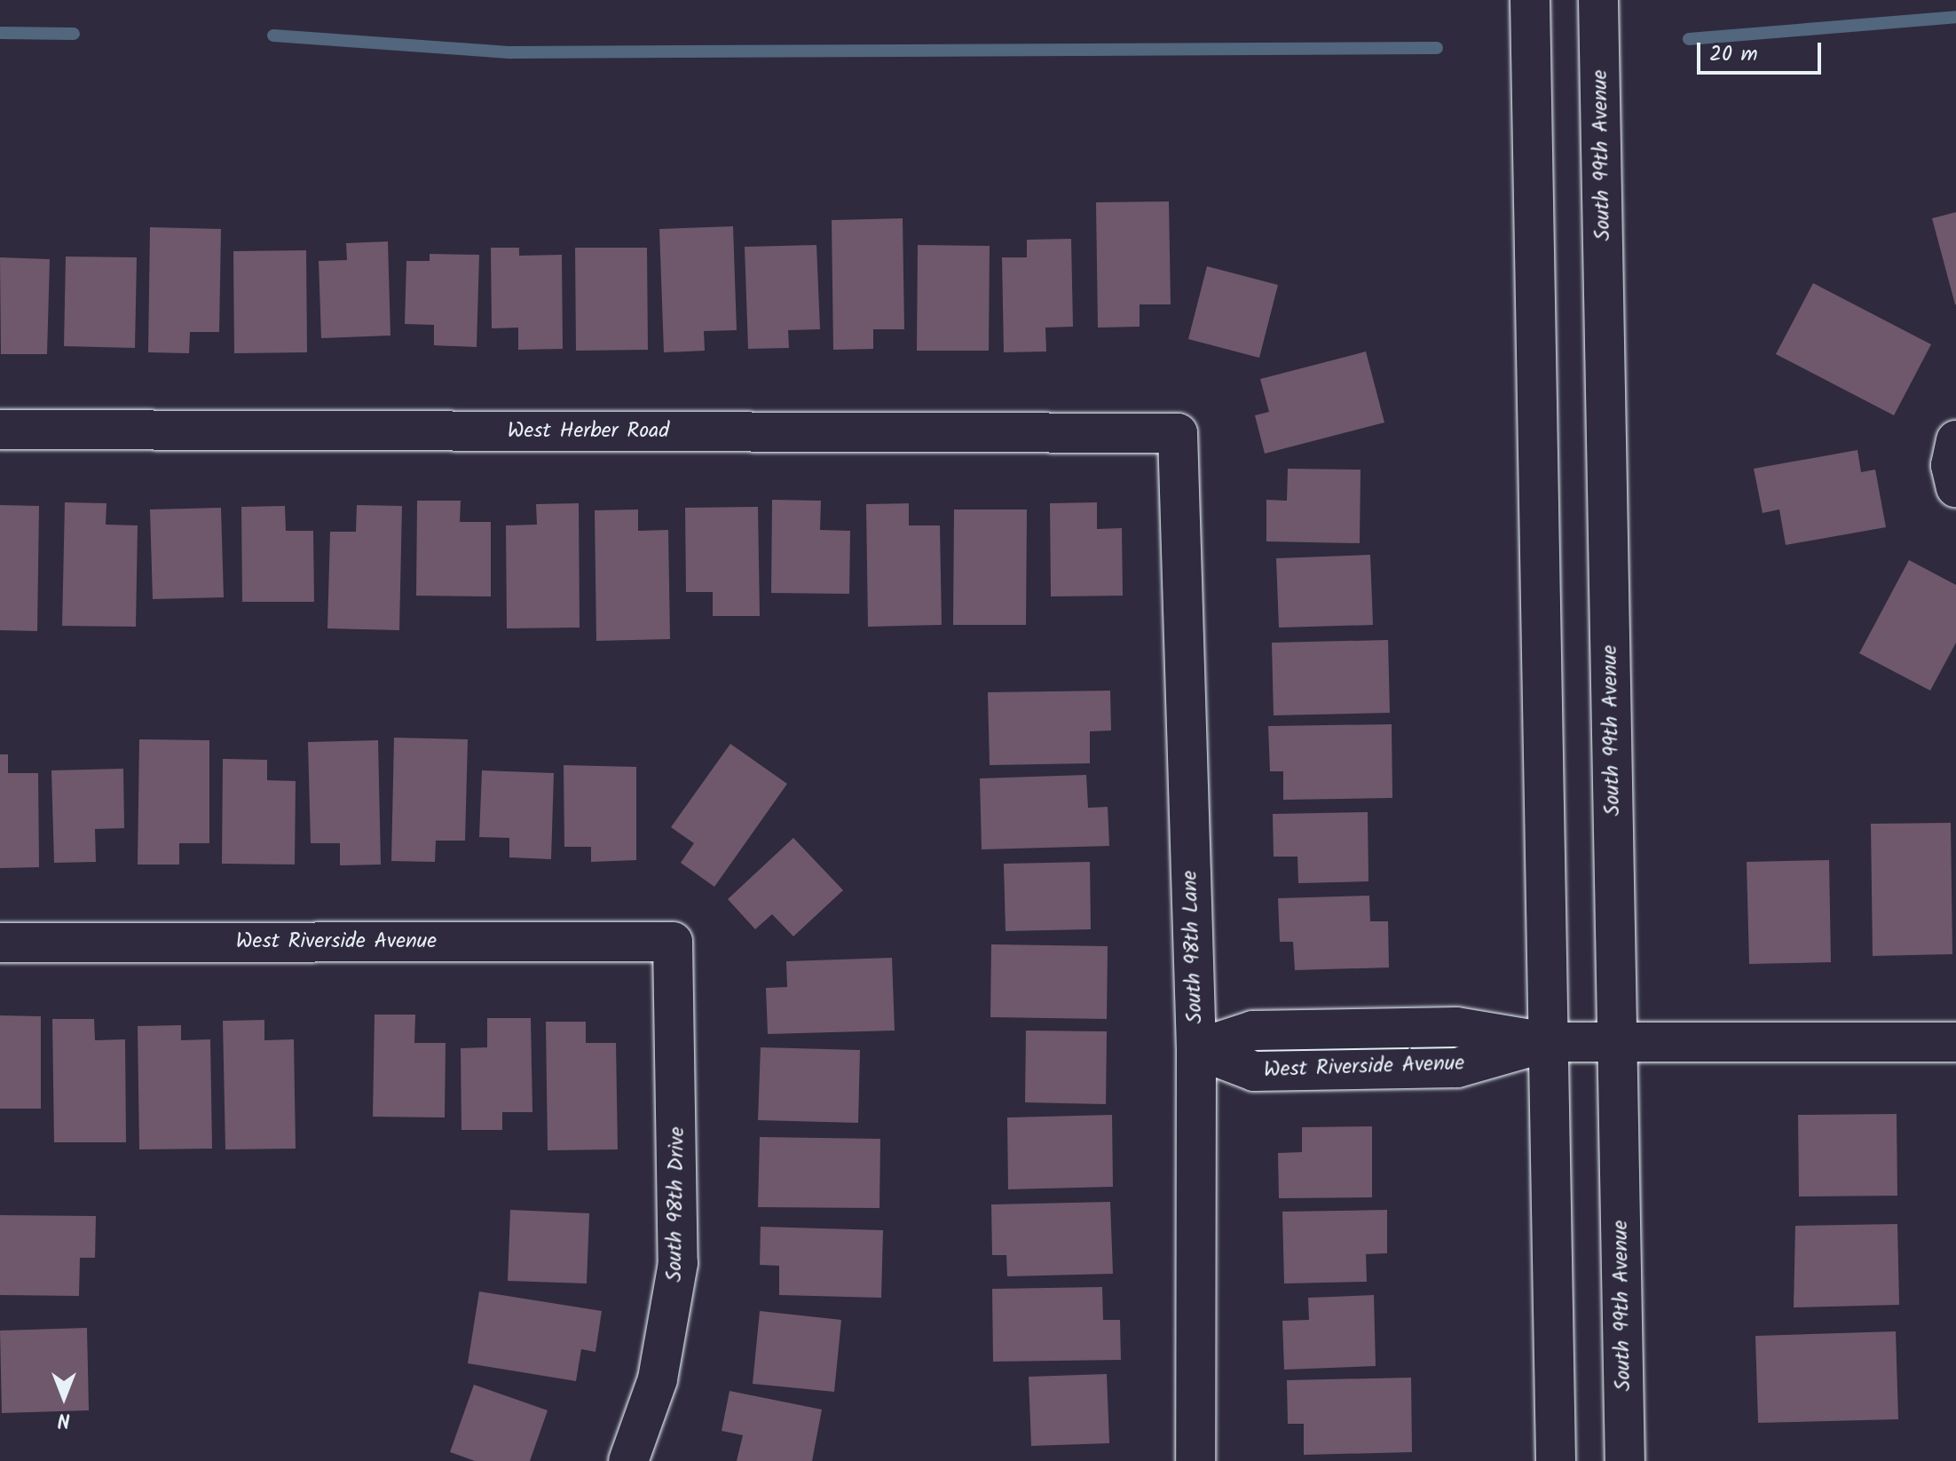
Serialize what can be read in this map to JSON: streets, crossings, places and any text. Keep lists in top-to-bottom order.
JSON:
{
  "streets": {
    "street": [
      "South 99th Avenue",
      "West Herber Road",
      "West Riverside Avenue",
      "South 98th Lane",
      "South 98th Drive"
    ]
  },
  "crossings": [
    ["South 99th Avenue", "West Riverside Avenue"],
    ["West Herber Road", "South 98th Lane"],
    ["West Riverside Avenue", "South 98th Lane"],
    ["West Riverside Avenue", "South 98th Drive"]
  ],
  "scale_bar": "20 m",
  "north": "bottom"
}
